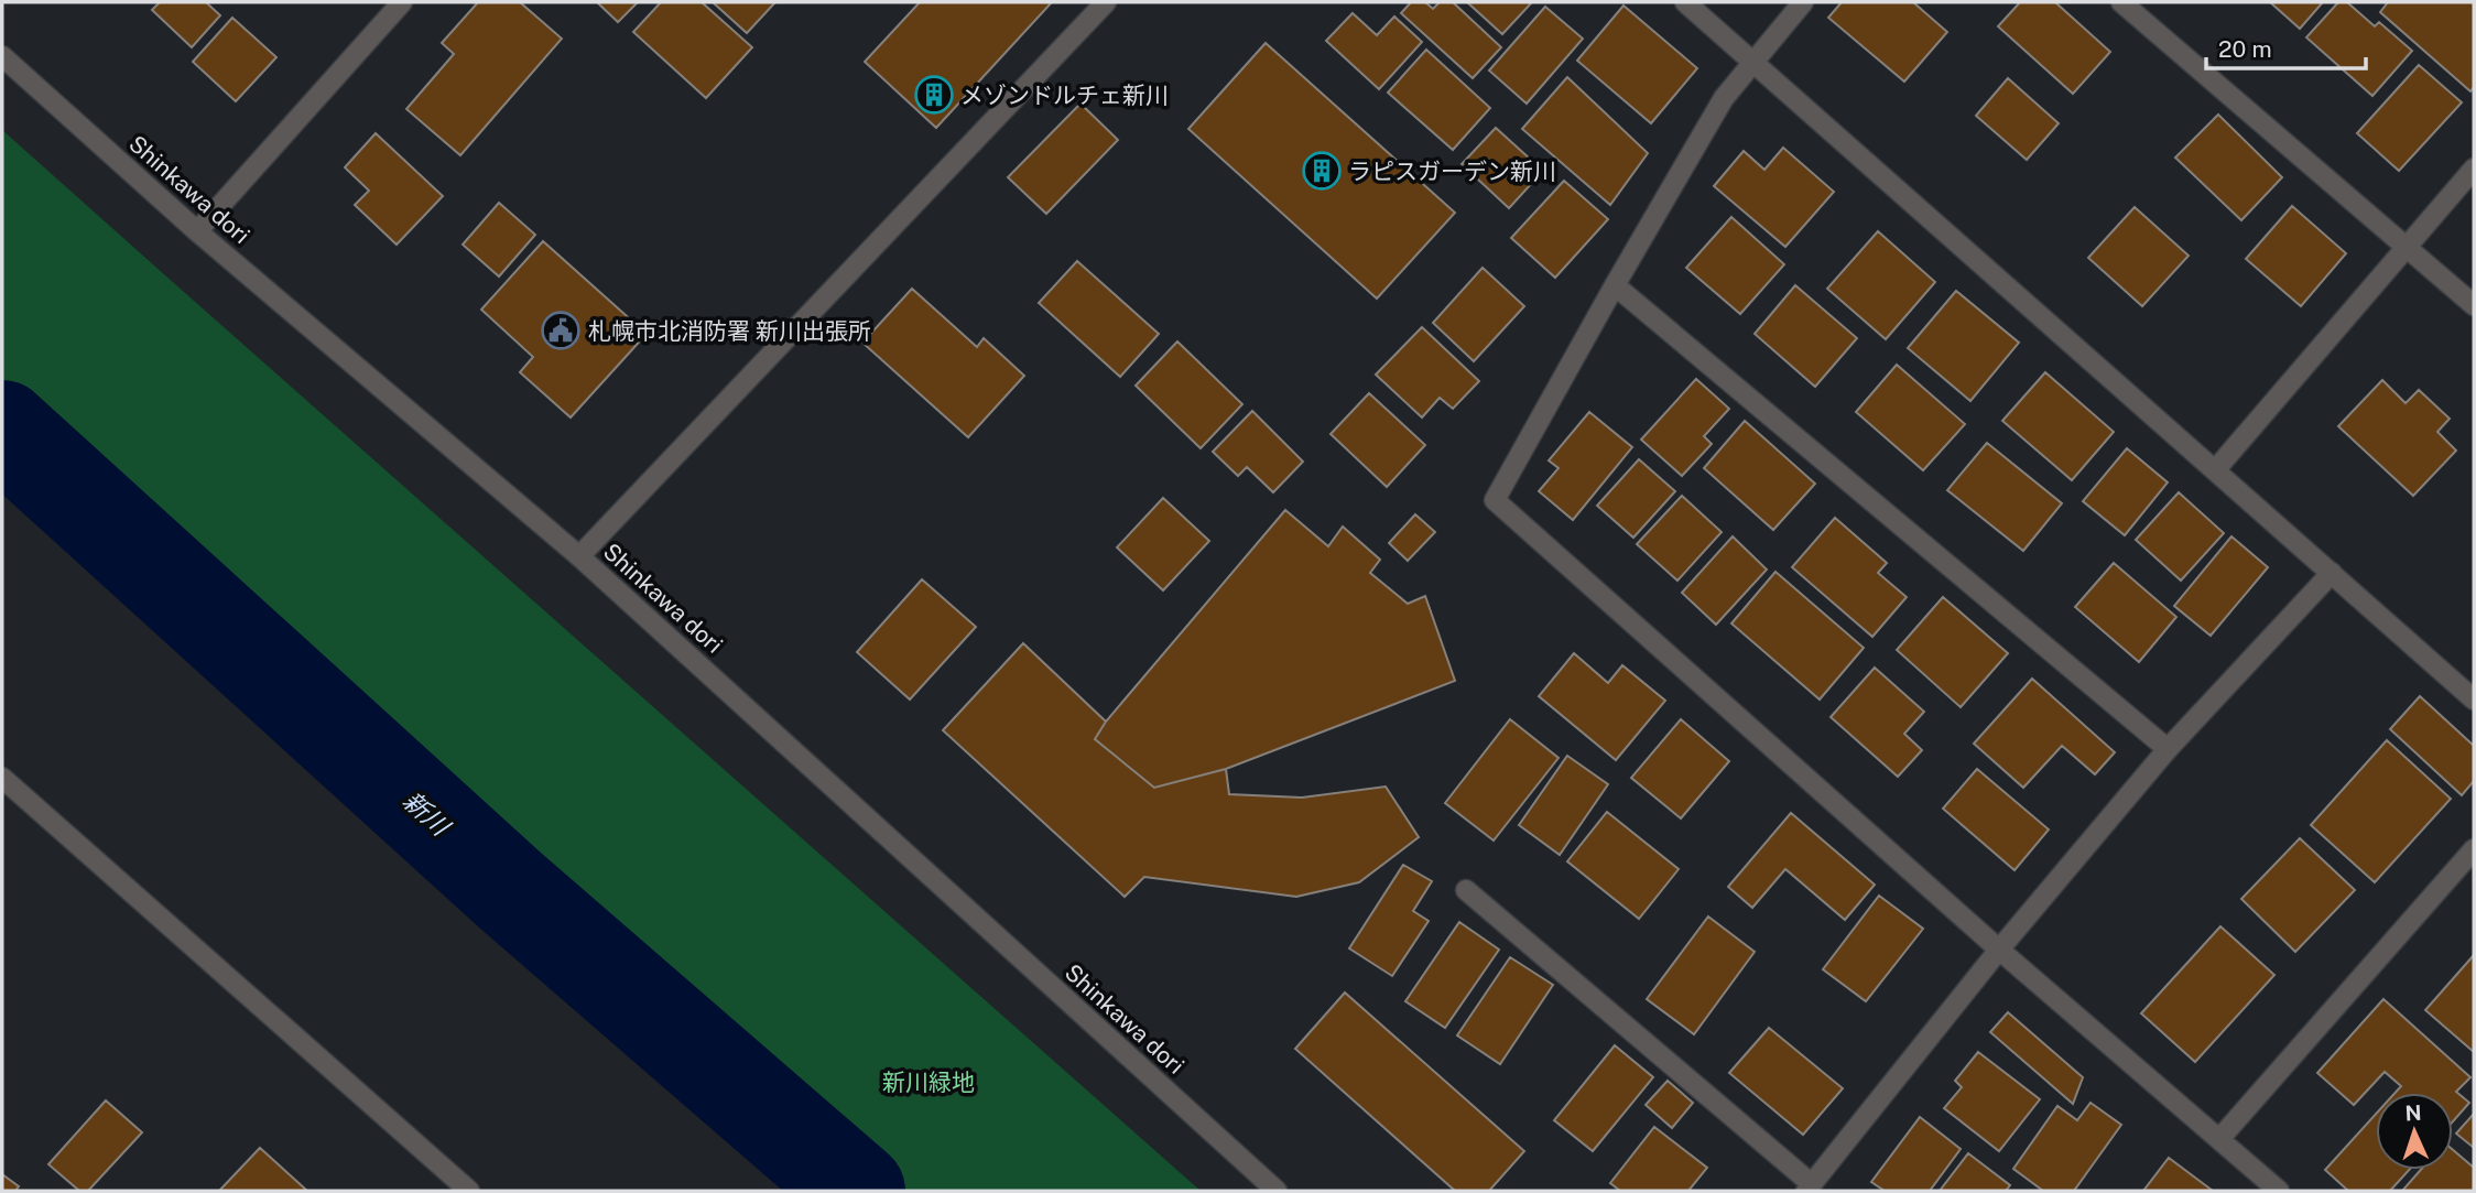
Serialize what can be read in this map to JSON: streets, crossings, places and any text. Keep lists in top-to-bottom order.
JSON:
{
  "streets": {
    "street": ["Shinkawa dori"]
  },
  "water": ["新川"],
  "parks": ["新川緑地"],
  "places": {
    "building": ["メゾンドルチェ新川", "ラピスガーデン新川"],
    "public building": ["札幌市北消防署 新川出張所"]
  },
  "scale_bar": "20 m",
  "north": "top"
}
